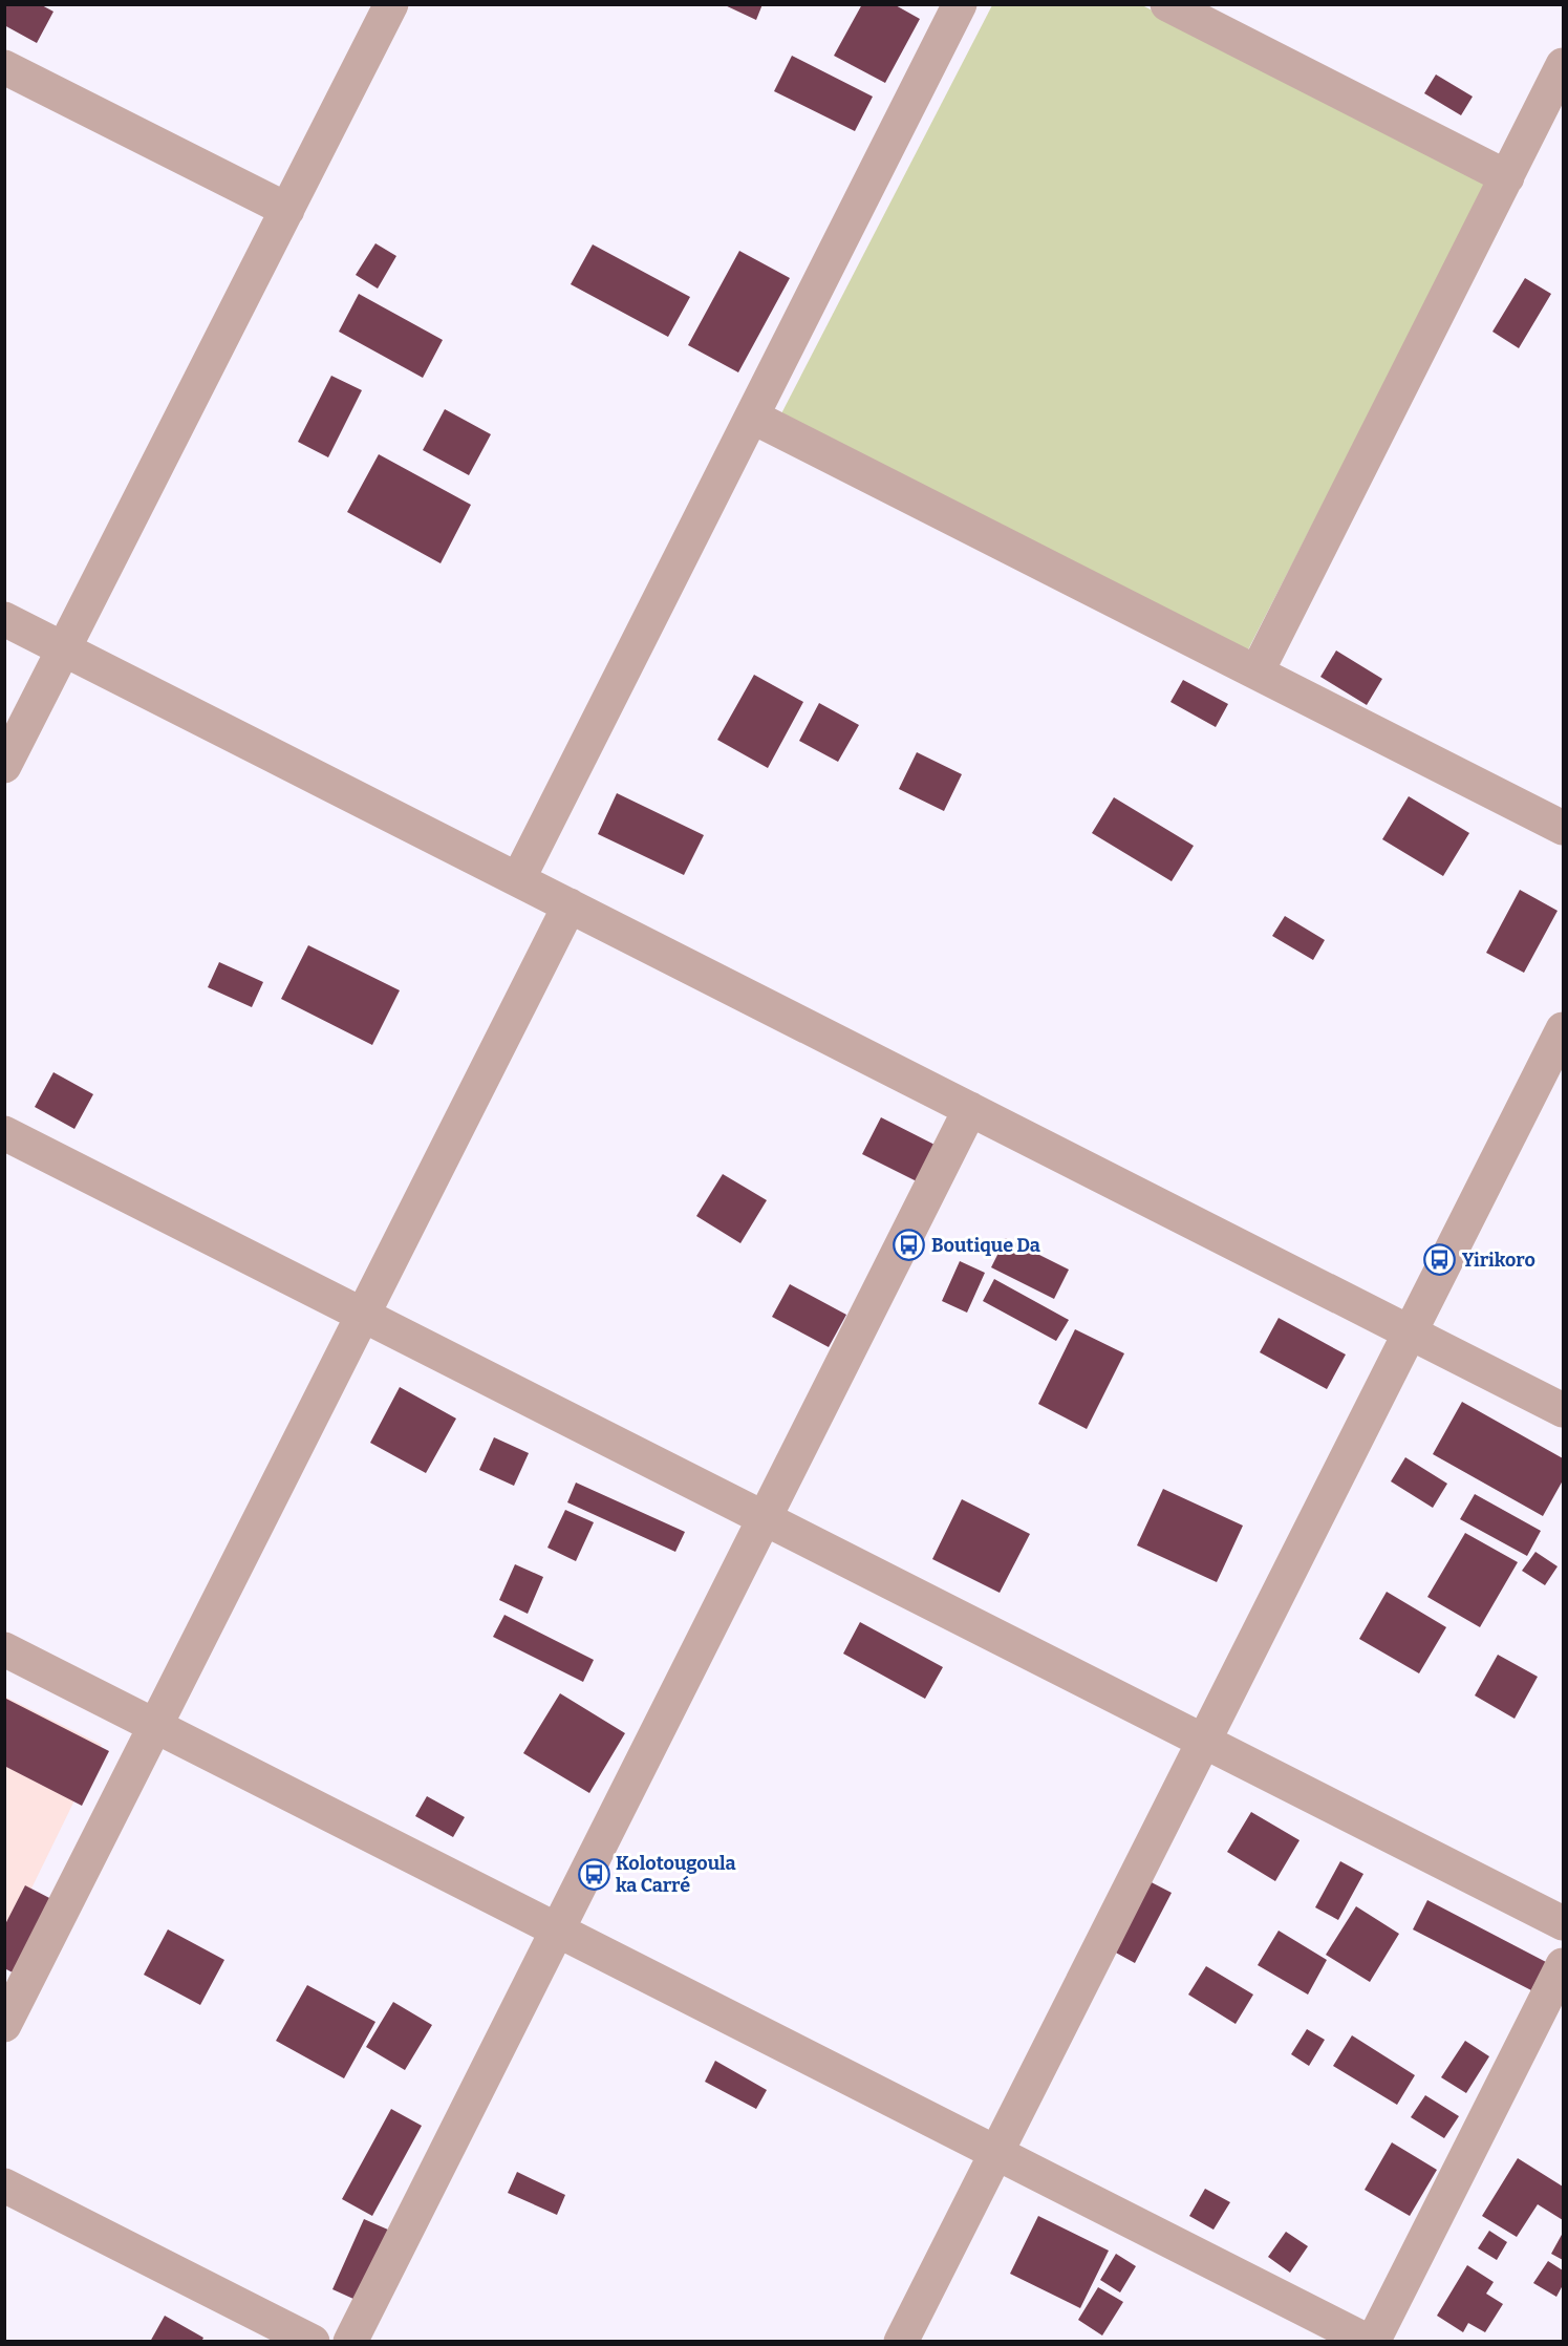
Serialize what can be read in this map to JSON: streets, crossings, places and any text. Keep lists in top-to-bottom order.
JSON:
{
  "places": {
    "bus stop": ["Boutique Da", "Yirikoro", "Kolotougoula ka Carré"]
  }
}
